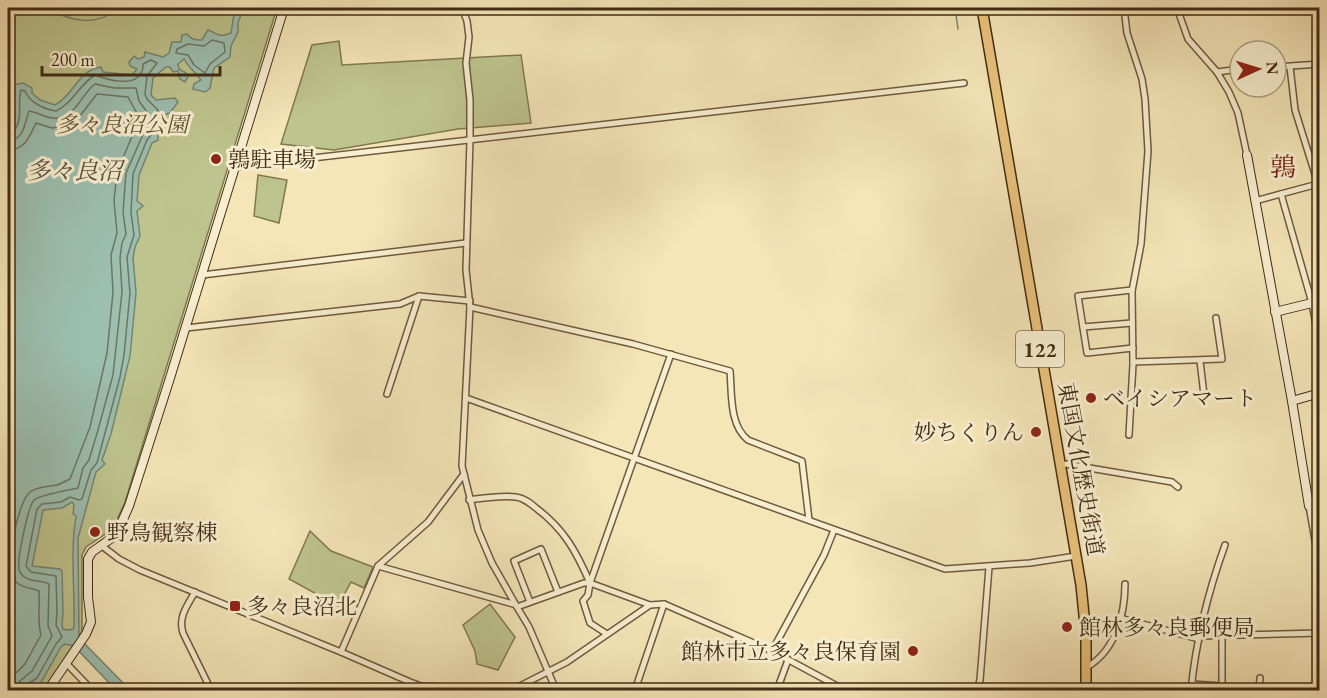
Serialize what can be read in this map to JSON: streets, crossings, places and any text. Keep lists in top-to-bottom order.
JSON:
{
  "streets": {
    "highway": ["122", "東国文化歴史街道"]
  },
  "districts": ["鶉"],
  "water": ["多々良沼"],
  "parks": ["多々良沼公園"],
  "places": {
    "other": [
      "鶉駐車場",
      "ベイシアマート",
      "妙ちくりん",
      "野鳥観察棟",
      "館林多々良郵便局",
      "館林市立多々良保育園"
    ],
    "transit": ["多々良沼北"]
  },
  "scale_bar": "200 m",
  "north": "right"
}
